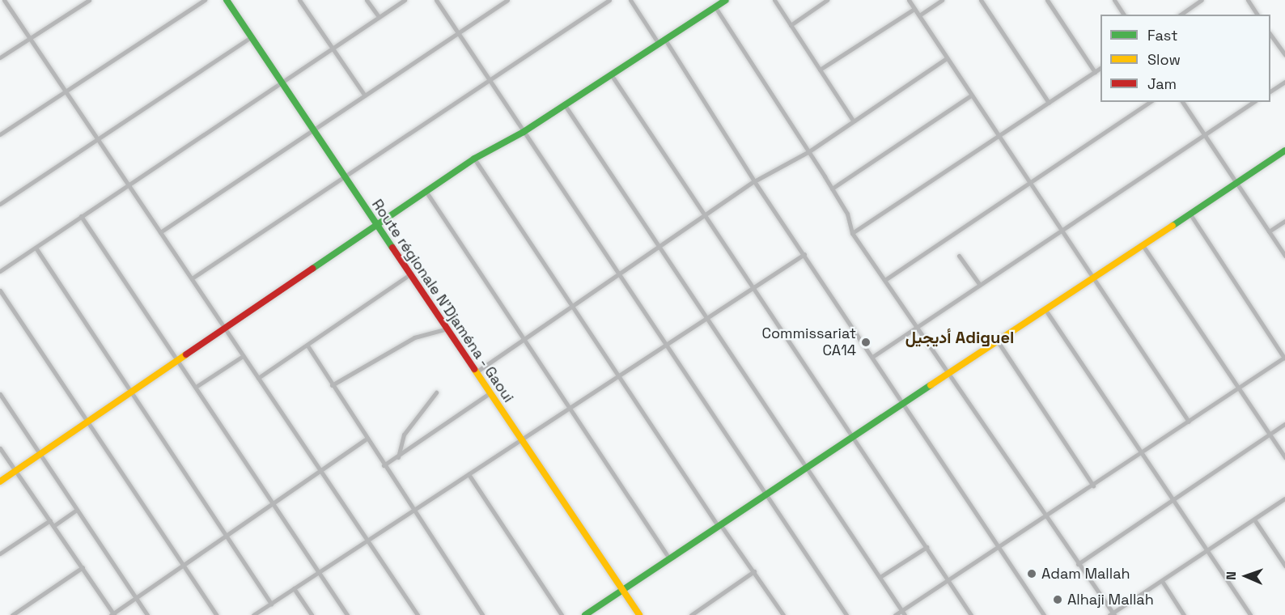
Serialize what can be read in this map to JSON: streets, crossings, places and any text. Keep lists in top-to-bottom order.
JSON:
{
  "streets": {
    "street": ["Route régionale N'Djaména - Gaoui"]
  },
  "districts": ["أديجيل Adiguel"],
  "places": ["Commissariat CA14", "Adam Mallah", "Alhaji Mallah"],
  "legend": ["Fast", "Slow", "Jam"],
  "north": "left"
}
